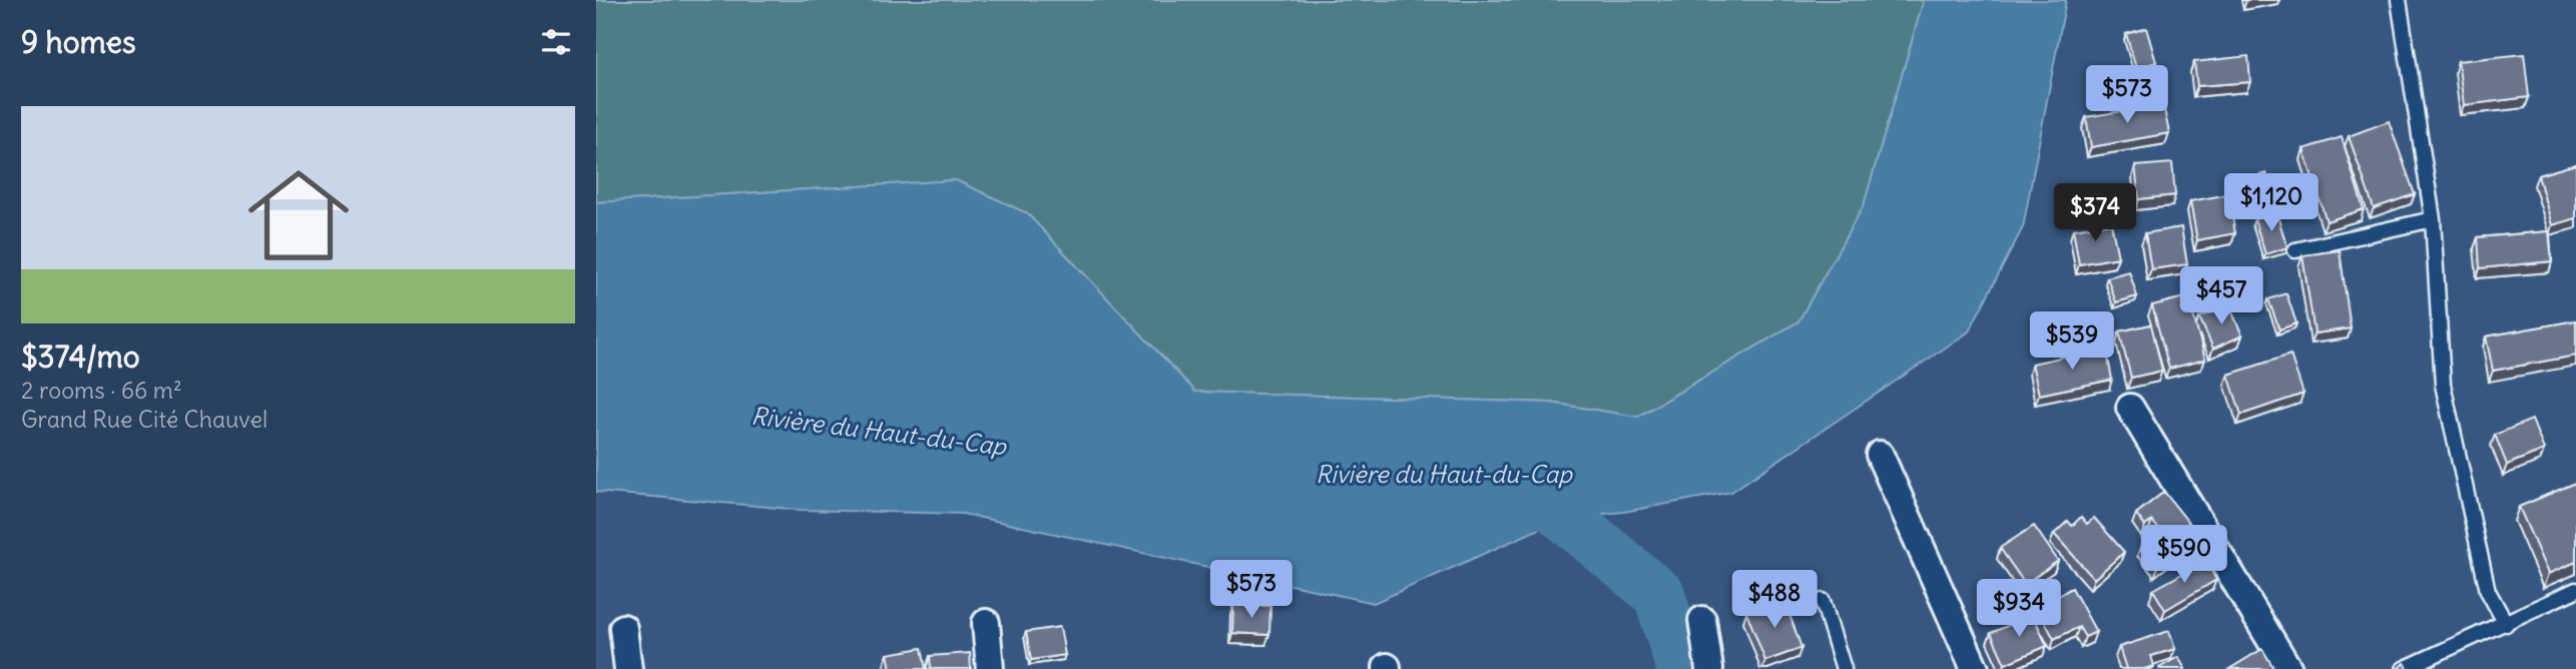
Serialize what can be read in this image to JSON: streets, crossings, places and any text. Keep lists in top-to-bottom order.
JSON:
{
  "water": ["Rivière du Haut-du-Cap"],
  "page": {
    "heading": "9 homes",
    "price": [
      "$573",
      "$1,120",
      "$374",
      "$457",
      "$539",
      "$590",
      "$573",
      "$488",
      "$934"
    ],
    "list": [
      {
        "name": "$374/mo",
        "note": "2 rooms · 66 m² · Grand Rue Cité Chauvel"
      }
    ]
  }
}
